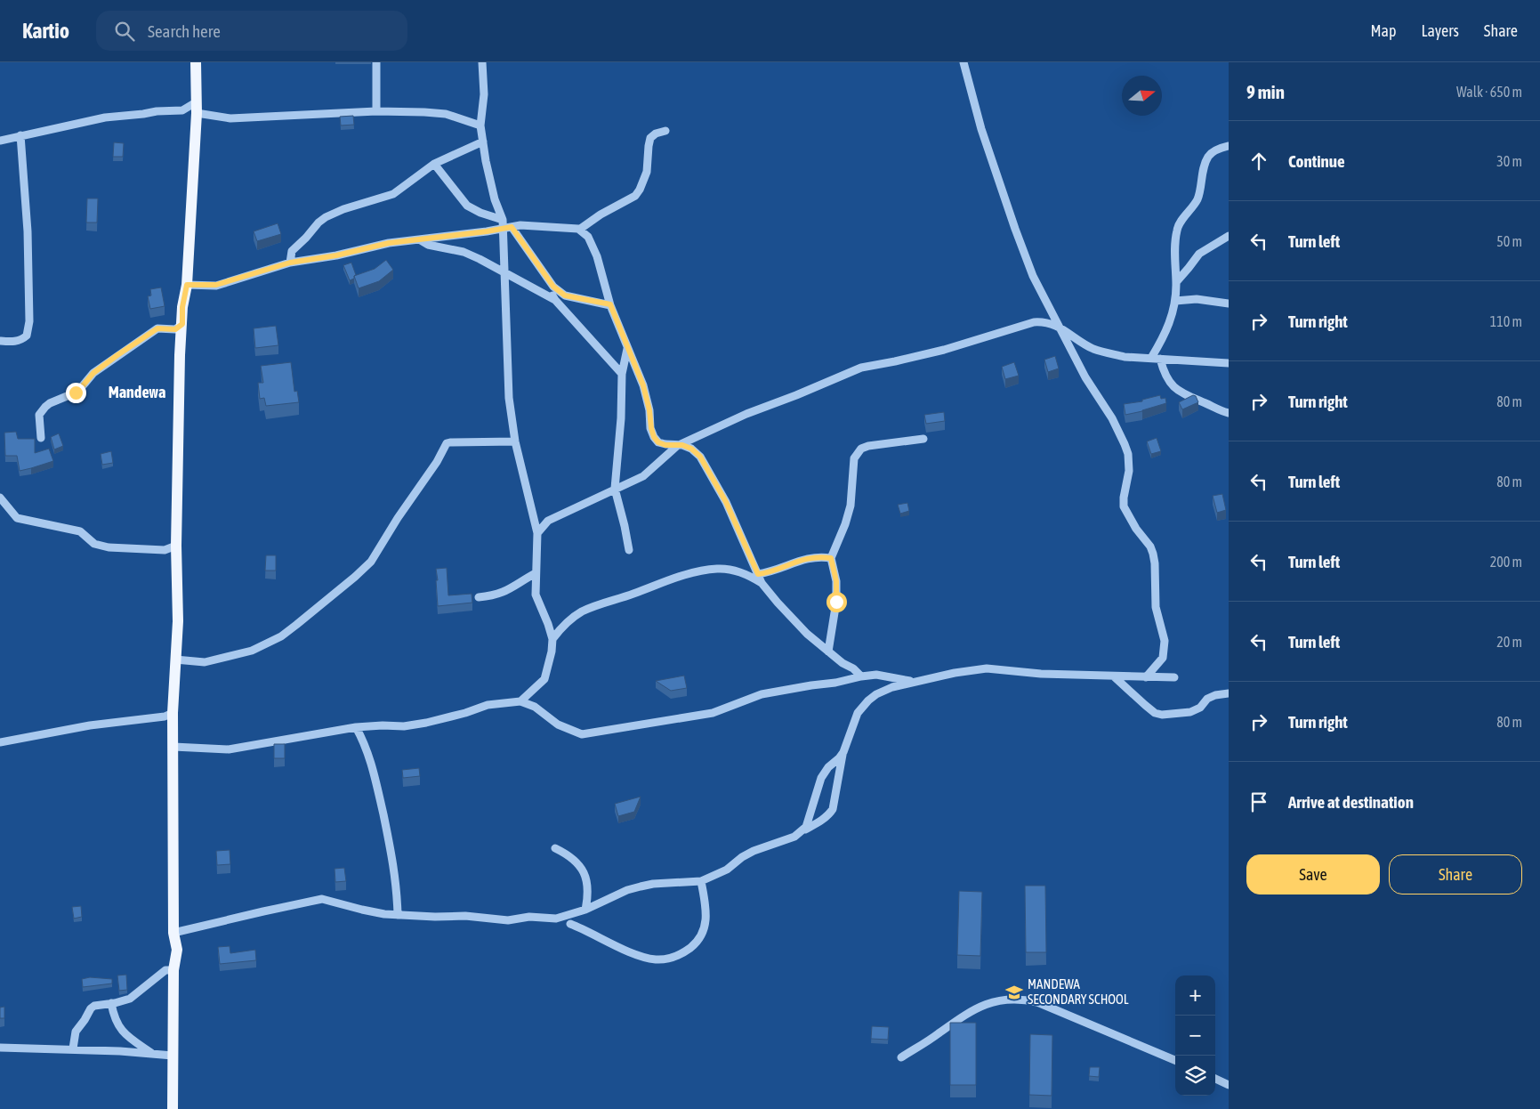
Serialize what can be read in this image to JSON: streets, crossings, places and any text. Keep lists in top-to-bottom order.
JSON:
{
  "districts": ["Mandewa"],
  "places": {
    "school or university": ["MANDEWA SECONDARY SCHOOL"]
  },
  "north": "right",
  "page": {
    "header": "Kartio",
    "search": "Search here",
    "nav": ["Map", "Layers", "Share"],
    "heading": ["9 min", "Walk · 650 m"],
    "list": [
      ["Continue", "30 m"],
      ["Turn left", "50 m"],
      ["Turn right", "110 m"],
      ["Turn right", "80 m"],
      ["Turn left", "80 m"],
      ["Turn left", "200 m"],
      ["Turn left", "20 m"],
      ["Turn right", "80 m"],
      "Arrive at destination"
    ],
    "buttons": ["Save", "Share"],
    "map_buttons": ["+", "−"]
  }
}
